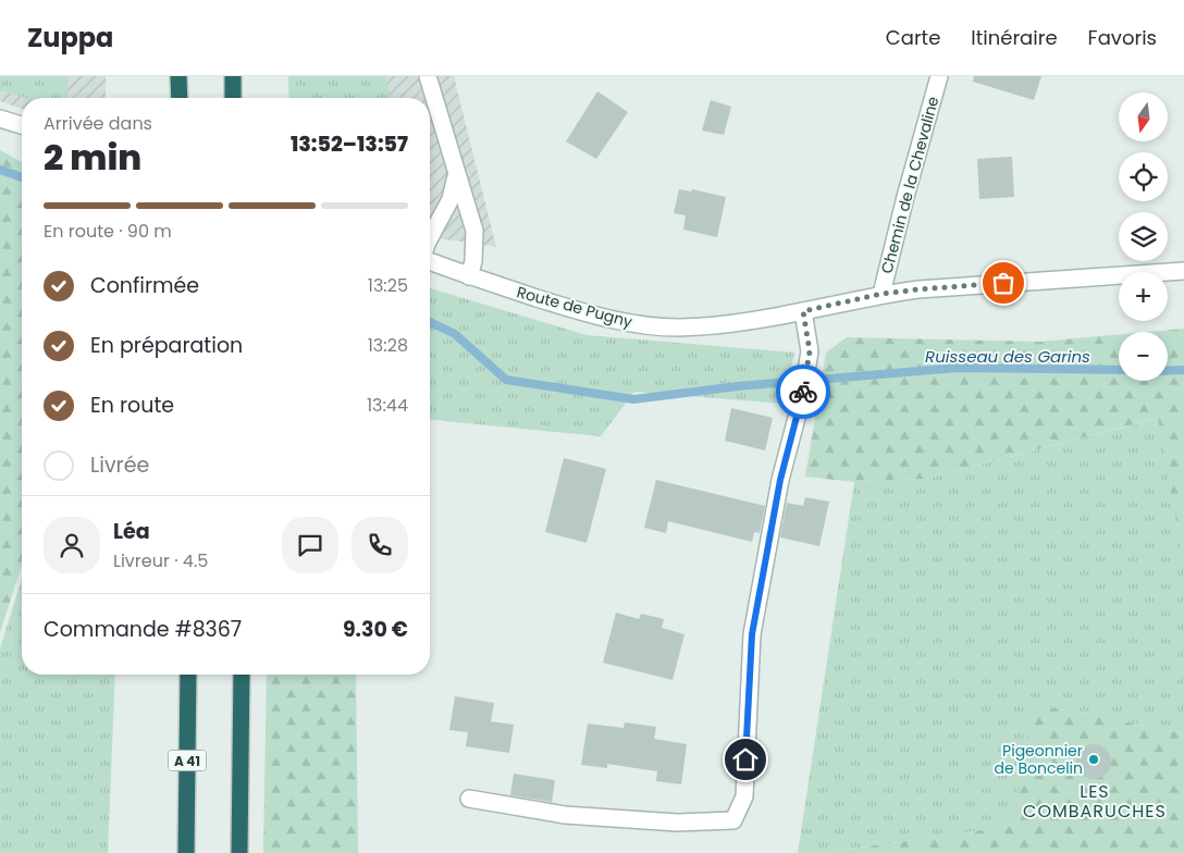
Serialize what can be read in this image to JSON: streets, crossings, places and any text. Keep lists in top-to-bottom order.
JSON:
{
  "streets": {
    "highway": ["A 41"],
    "street": ["Chemin de la Chevaline", "Route de Pugny"]
  },
  "crossings": [
    ["Chemin de la Chevaline", "Route de Pugny"]
  ],
  "districts": ["LES COMBARUCHES"],
  "water": ["Ruisseau des Garins"],
  "places": ["Pigeonnier de Boncelin"],
  "north": "bottom",
  "page": {
    "header": "Zuppa",
    "nav": ["Carte", "Itinéraire", "Favoris"],
    "map_buttons": ["+", "−"],
    "heading": ["2 min", "Arrivée dans", "13:52–13:57"],
    "panel": [
      "Léa",
      "Livreur · 4.5",
      "Commande #8367",
      "9.30 €"
    ],
    "bar": "En route · 90 m",
    "list": [
      ["Confirmée", "13:25"],
      ["En préparation", "13:28"],
      ["En route", "13:44"],
      "Livrée"
    ]
  }
}
